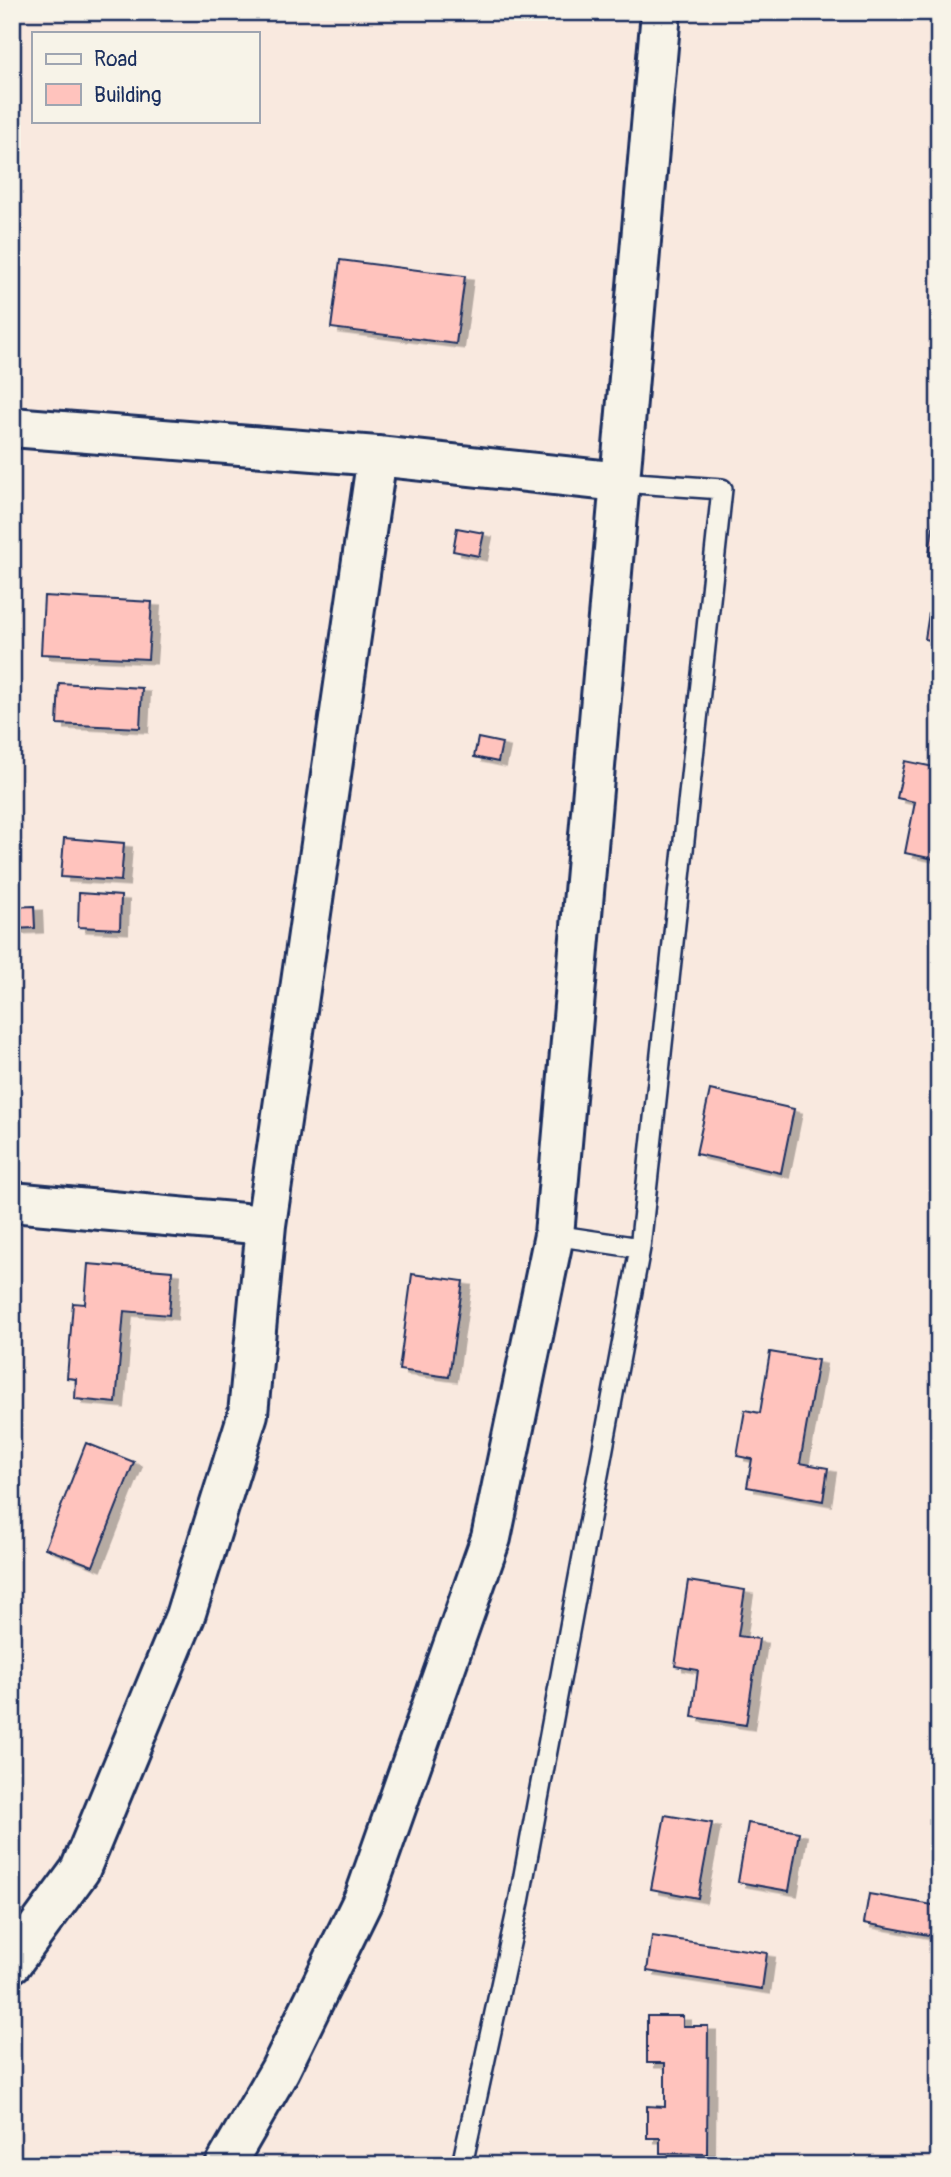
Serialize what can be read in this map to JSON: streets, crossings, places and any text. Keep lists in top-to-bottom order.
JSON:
{
  "legend": ["Road", "Building"]
}
